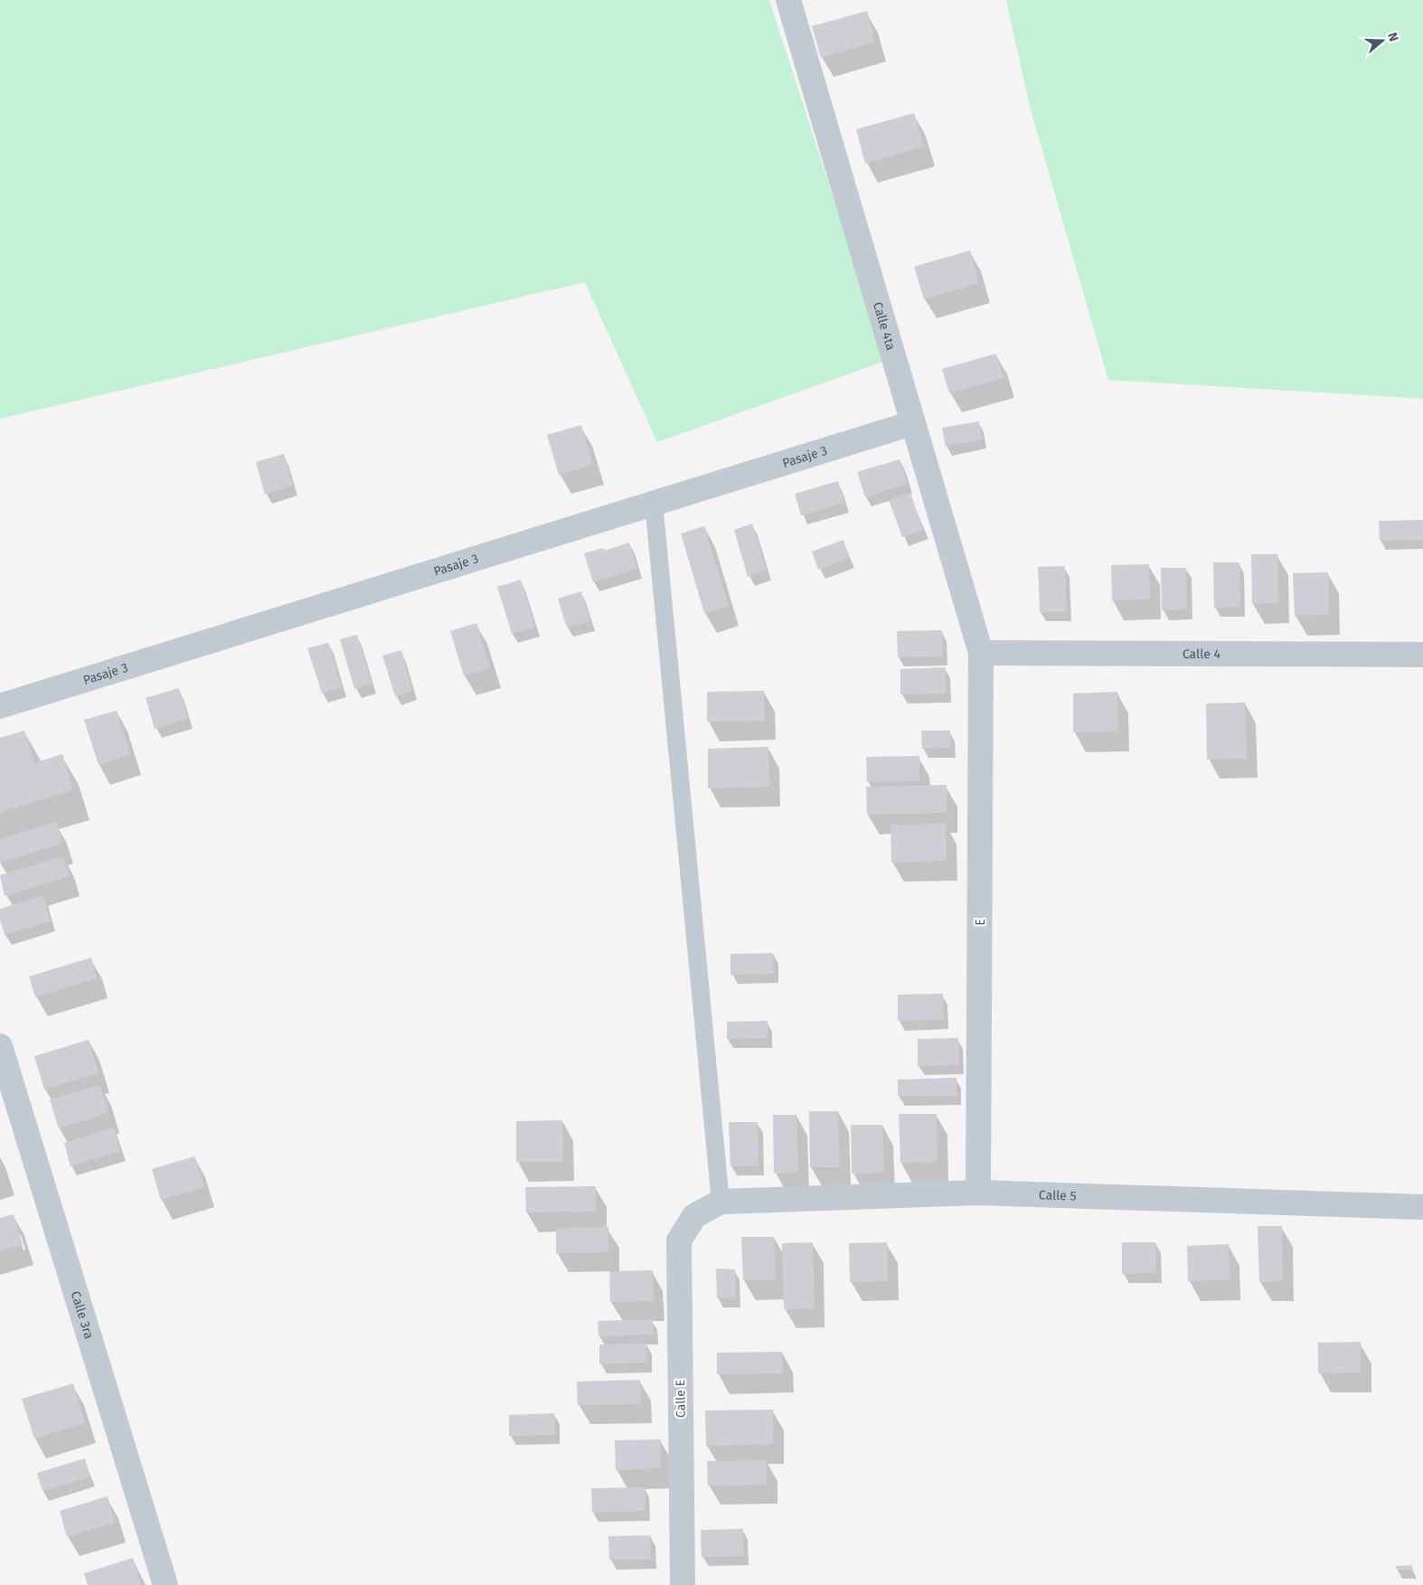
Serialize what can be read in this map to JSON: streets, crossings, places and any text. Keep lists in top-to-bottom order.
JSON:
{
  "streets": {
    "street": [
      "Calle 4ta",
      "Pasaje 3",
      "Calle 4",
      "E",
      "Calle 5",
      "Calle 3ra",
      "Calle E"
    ]
  },
  "crossings": [
    ["Calle 4ta", "Pasaje 3"],
    ["Calle 4ta", "Calle 4"],
    ["Calle 4ta", "E"],
    ["Calle 4", "E"],
    ["E", "Calle 5"],
    ["Calle 5", "Calle E"]
  ],
  "north": "right"
}
